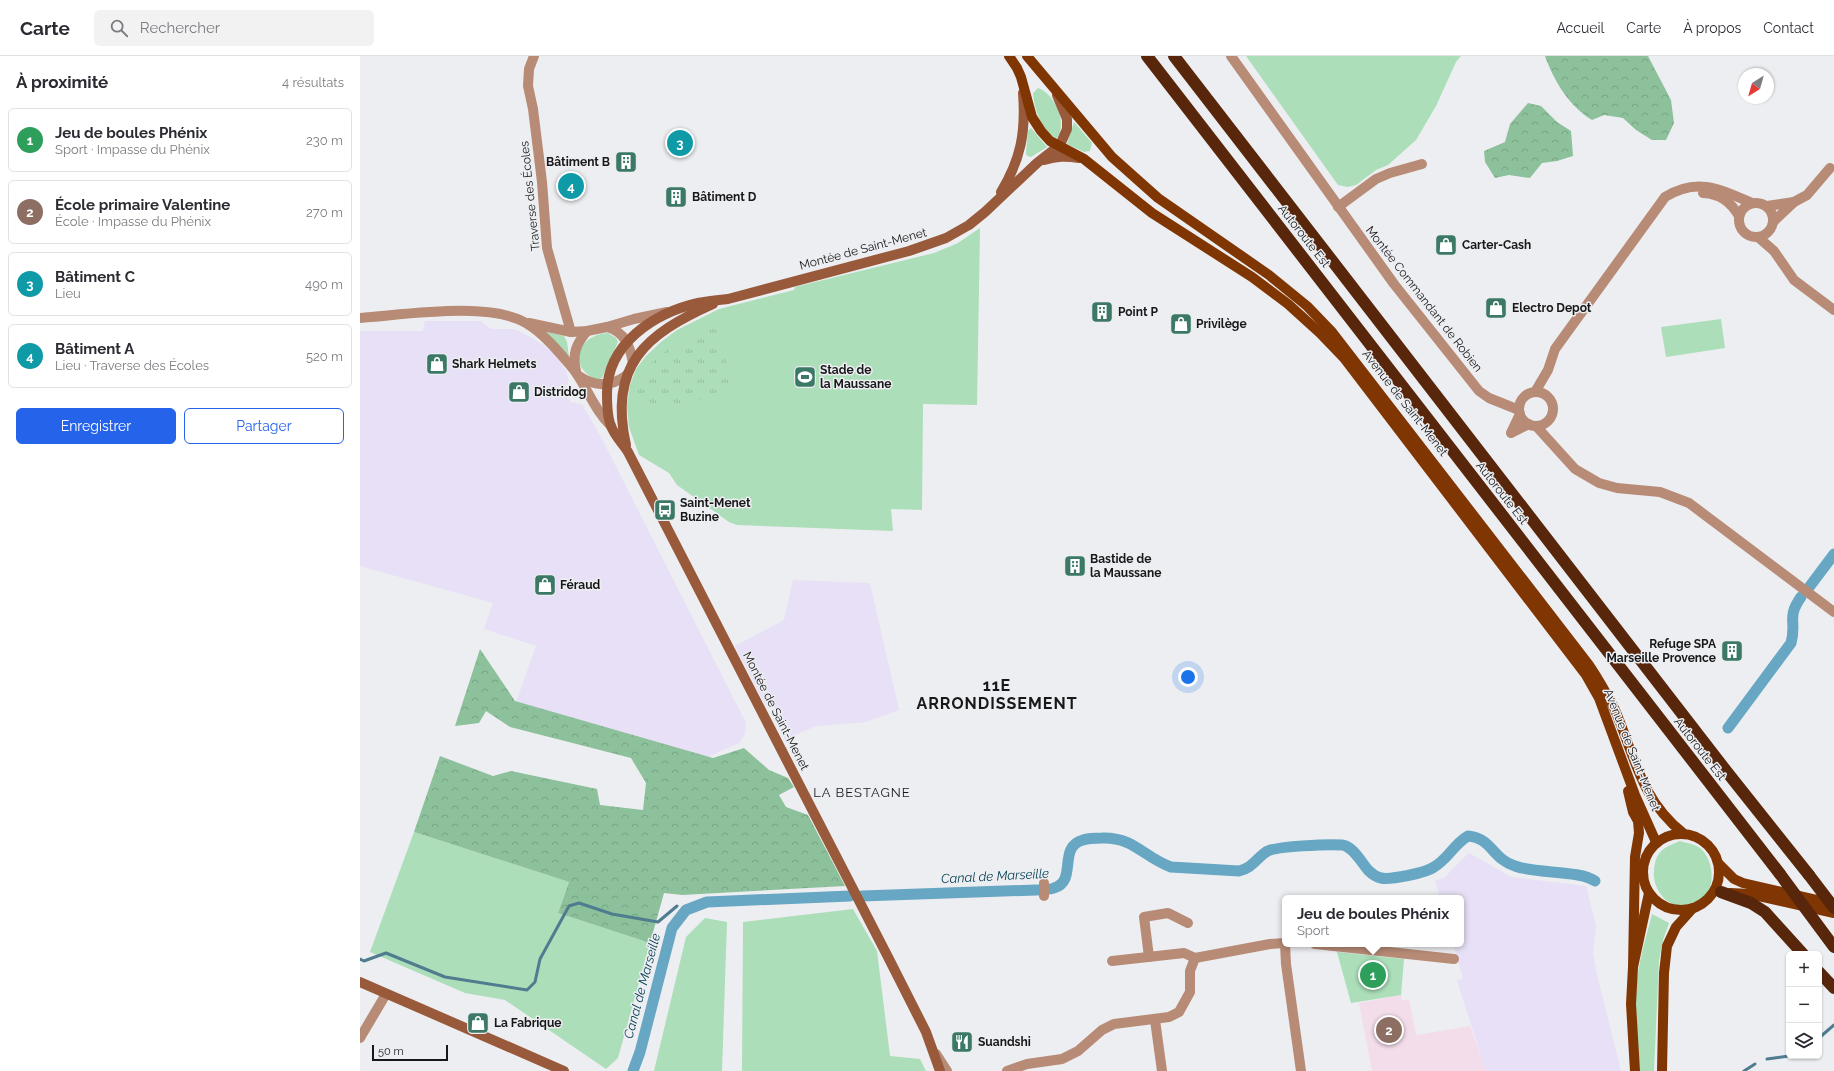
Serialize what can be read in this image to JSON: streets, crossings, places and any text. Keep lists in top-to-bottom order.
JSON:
{
  "streets": {
    "highway": ["Autoroute Est"],
    "main road": ["Montée de Saint-Menet", "Avenue de Saint-Menet"],
    "street": ["Traverse des Écoles", "Montée Commandant de Robien"]
  },
  "crossings": [
    ["Traverse des Écoles", "Montée de Saint-Menet"],
    ["Montée de Saint-Menet", "Avenue de Saint-Menet"]
  ],
  "districts": ["11E ARRONDISSEMENT", "LA BESTAGNE"],
  "water": ["Canal de Marseille"],
  "places": {
    "building": [
      "Bâtiment B",
      "Bâtiment D",
      "Point P",
      "Bastide de la Maussane",
      "Refuge SPA Marseille Provence"
    ],
    "shop": [
      "Carter-Cash",
      "Electro Depot",
      "Privilège",
      "Shark Helmets",
      "Distridog",
      "Féraud",
      "La Fabrique"
    ],
    "sports": ["Stade de la Maussane"],
    "bus stop": ["Saint-Menet Buzine"],
    "restaurant": ["Suandshi"]
  },
  "scale_bar": "50 m",
  "north": "bottom left",
  "page": {
    "header": "Carte",
    "search": "Rechercher",
    "nav": [
      "Accueil",
      "Carte",
      "À propos",
      "Contact"
    ],
    "heading": ["À proximité", "4 résultats"],
    "list": [
      {
        "mark": "1",
        "name": "Jeu de boules Phénix",
        "note": "Sport · Impasse du Phénix",
        "value": "230 m"
      },
      {
        "mark": "2",
        "name": "École primaire Valentine",
        "note": "École · Impasse du Phénix",
        "value": "270 m"
      },
      {
        "mark": "3",
        "name": "Bâtiment C",
        "note": "Lieu",
        "value": "490 m"
      },
      {
        "mark": "4",
        "name": "Bâtiment A",
        "note": "Lieu · Traverse des Écoles",
        "value": "520 m"
      }
    ],
    "pins": [
      "3",
      "4",
      "1",
      "2"
    ],
    "buttons": ["Enregistrer", "Partager"],
    "popup": ["Jeu de boules Phénix", "Sport"],
    "map_buttons": ["+", "−"],
    "scale": "50 m"
  }
}
